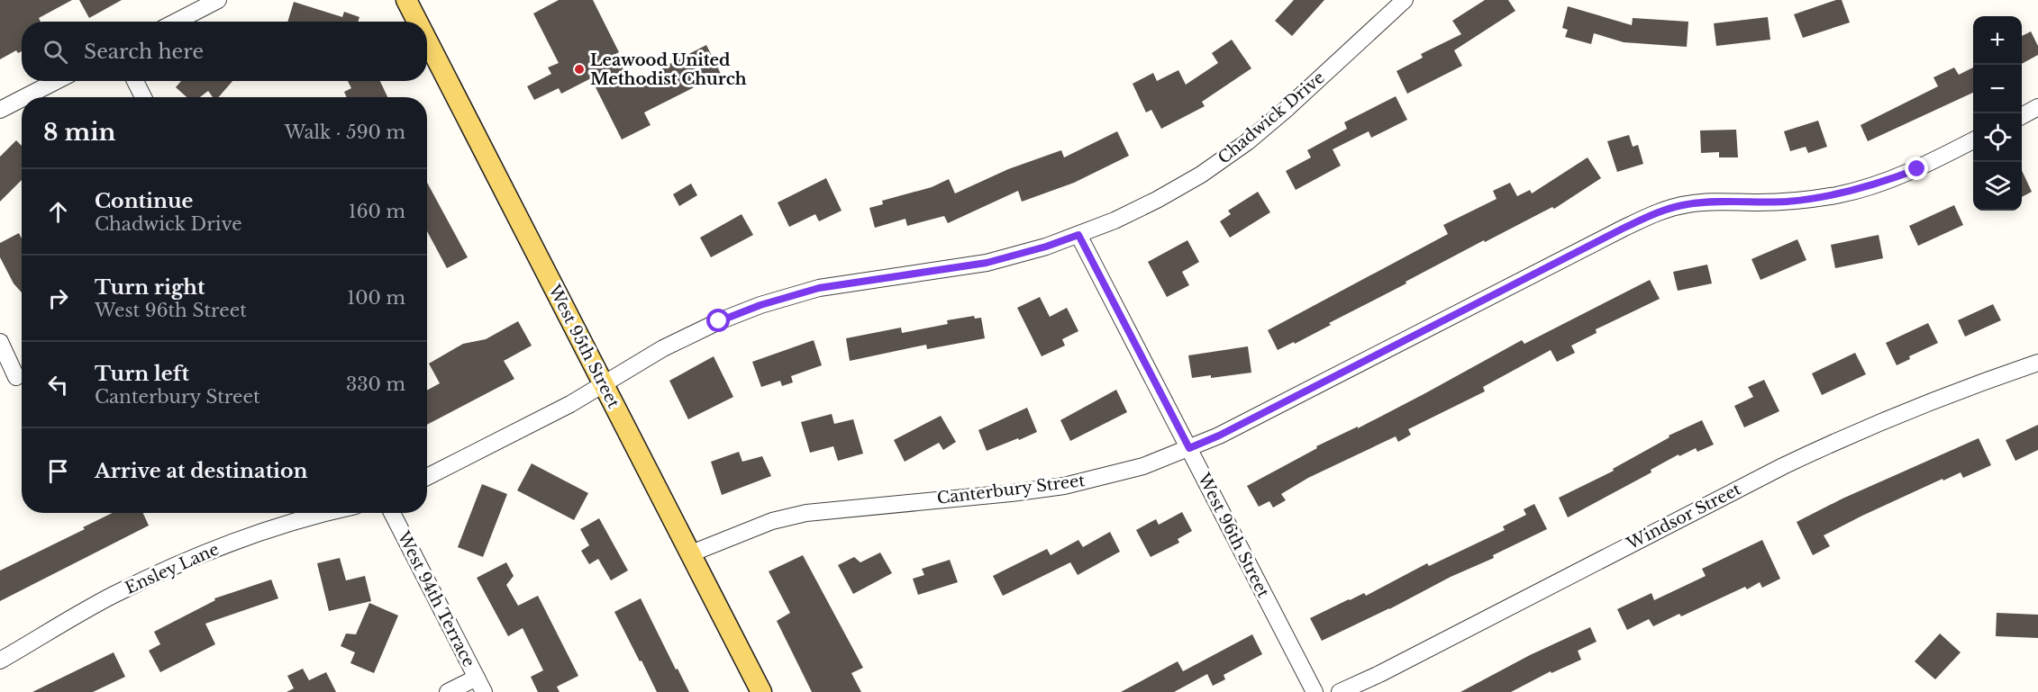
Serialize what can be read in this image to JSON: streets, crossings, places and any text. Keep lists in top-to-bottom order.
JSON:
{
  "streets": {
    "main road": ["West 95th Street"],
    "street": [
      "Chadwick Drive",
      "Canterbury Street",
      "Windsor Street",
      "West 96th Street",
      "Ensley Lane",
      "West 94th Terrace"
    ]
  },
  "crossings": [
    ["Chadwick Drive", "West 95th Street"],
    ["Chadwick Drive", "West 96th Street"],
    ["West 95th Street", "Canterbury Street"],
    ["Canterbury Street", "West 96th Street"]
  ],
  "places": ["Leawood United Methodist Church"],
  "page": {
    "map_buttons": ["+", "−"],
    "search": "Search here",
    "heading": ["8 min", "Walk · 590 m"],
    "list": [
      ["Continue", "Chadwick Drive", "160 m"],
      ["Turn right", "West 96th Street", "100 m"],
      ["Turn left", "Canterbury Street", "330 m"],
      "Arrive at destination"
    ]
  }
}
